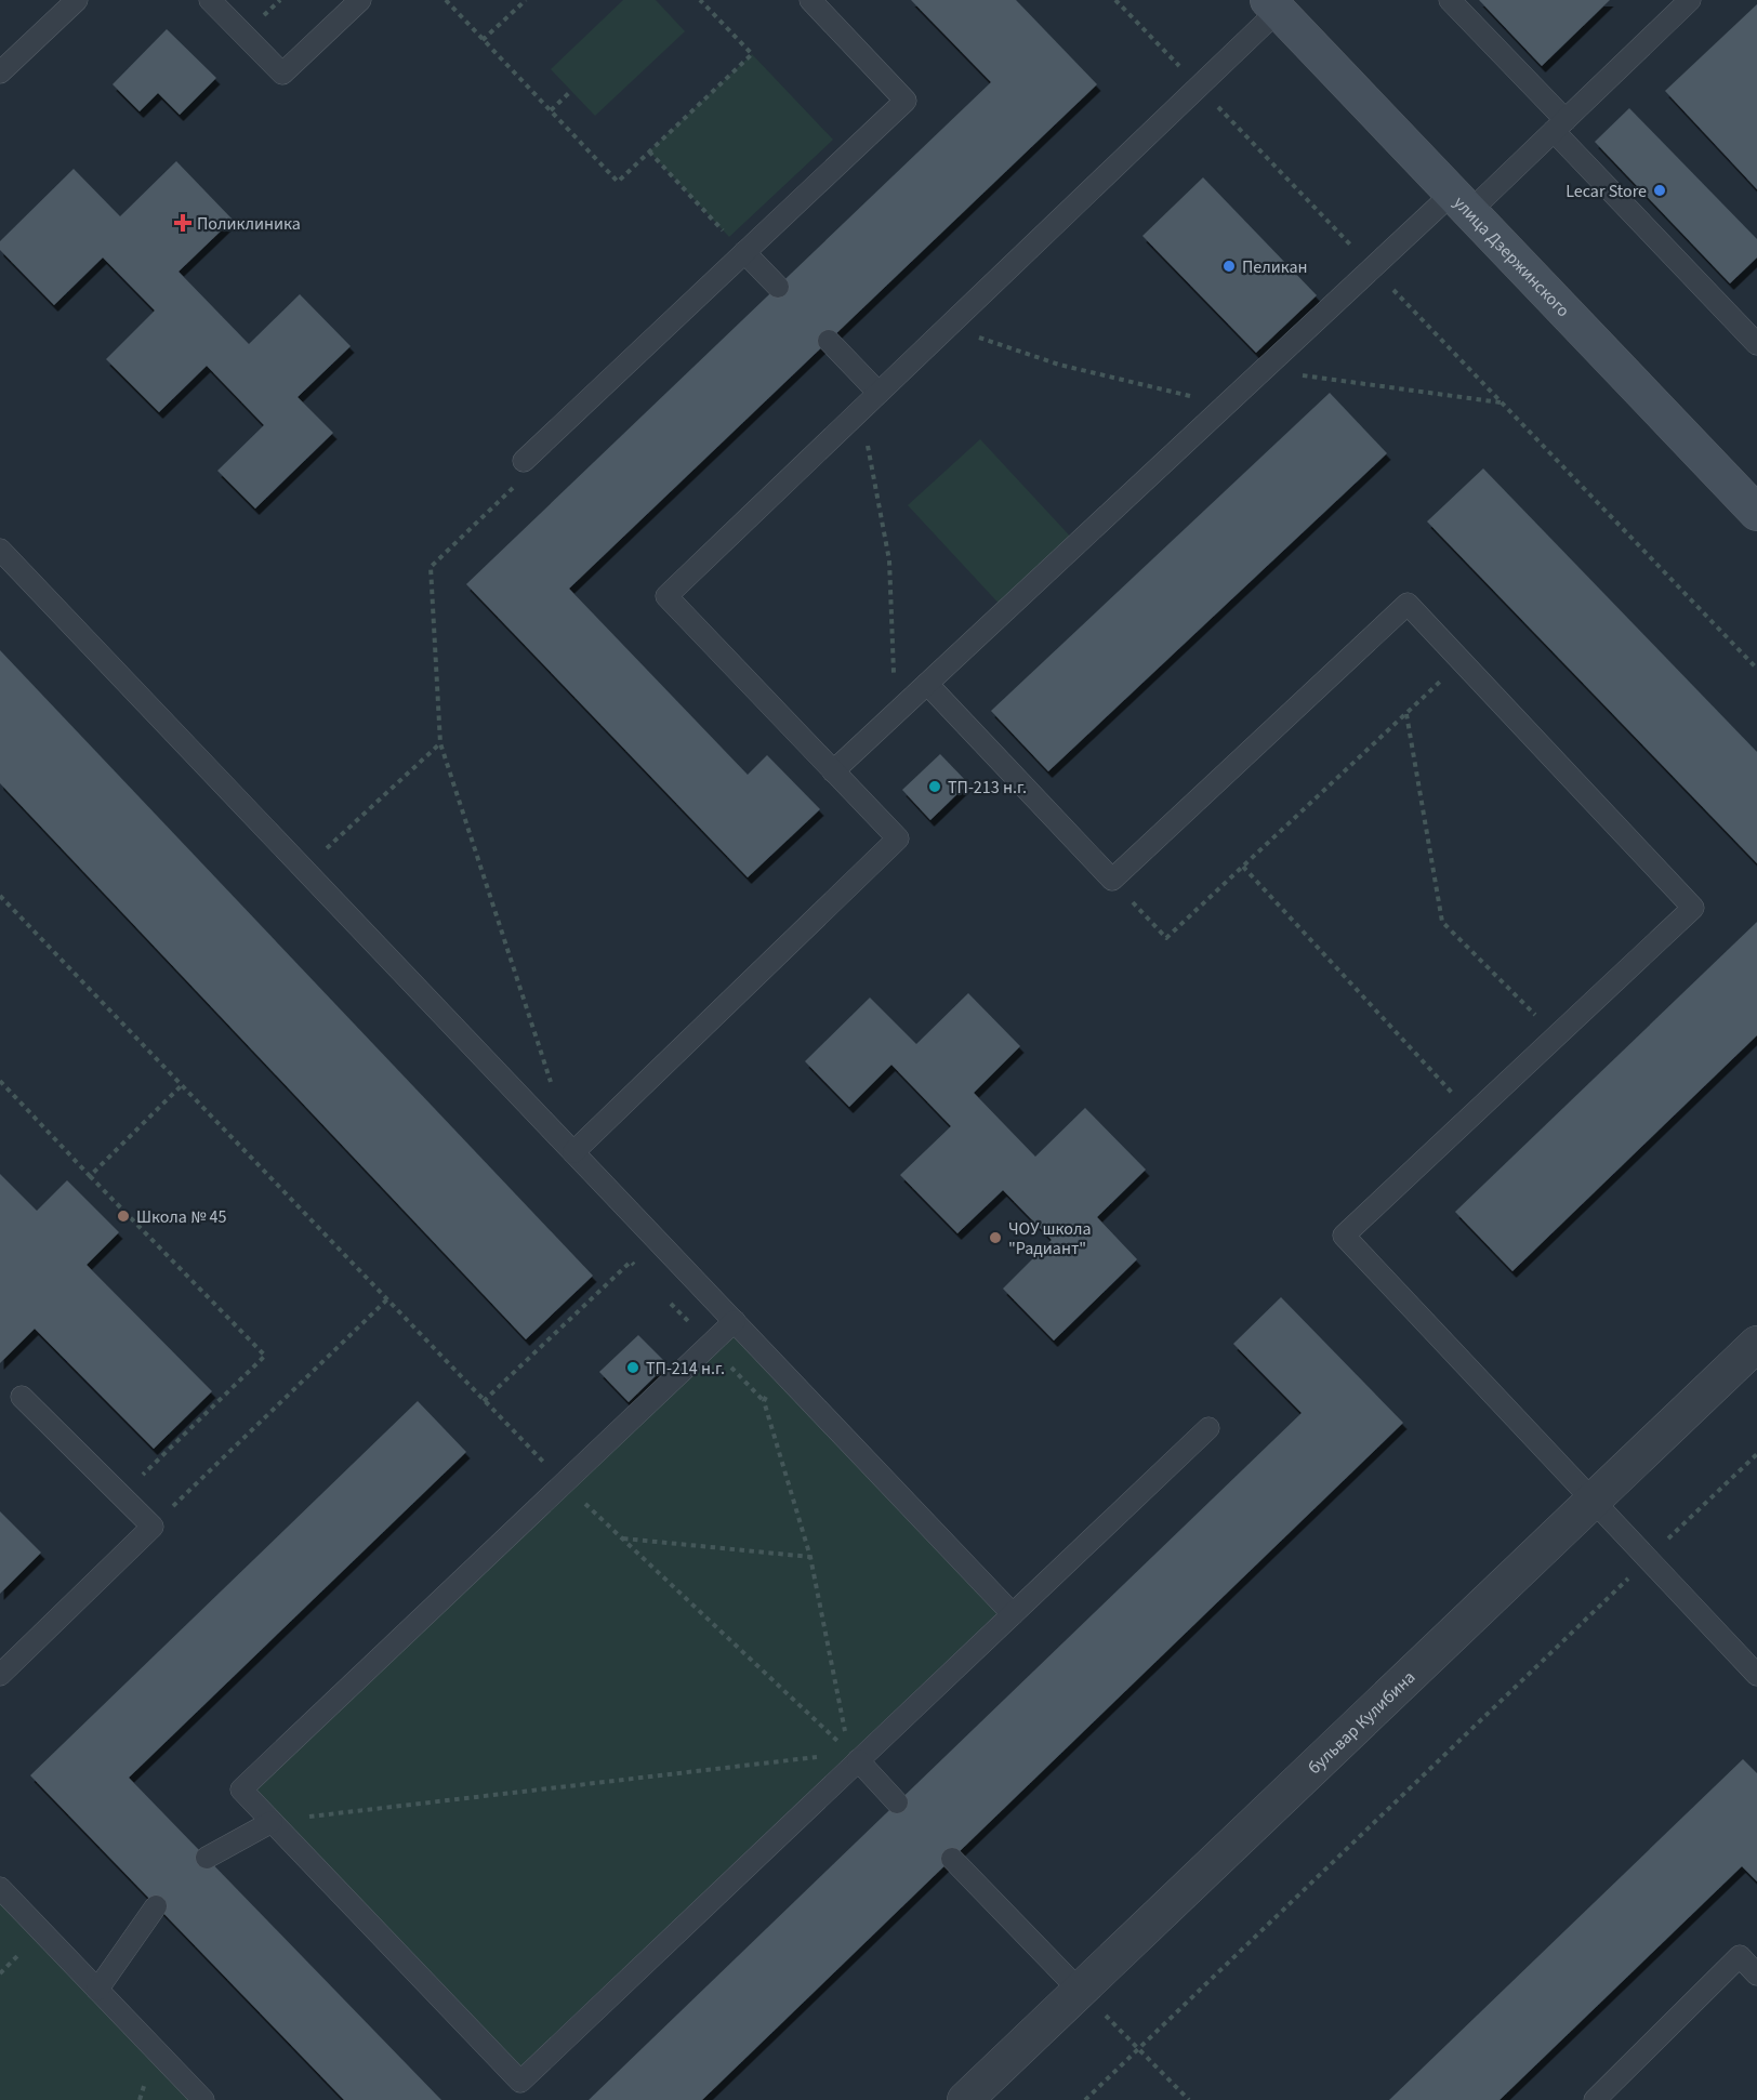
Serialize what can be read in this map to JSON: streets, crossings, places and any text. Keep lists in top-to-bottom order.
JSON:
{
  "streets": {
    "main road": ["улица Дзержинского"],
    "street": ["бульвар Кулибина"]
  },
  "places": {
    "other": [
      "Lecar Store",
      "Пеликан",
      "ТП-213 н.г.",
      "Школа № 45",
      "ЧОУ школа \"Радиант\"",
      "ТП-214 н.г."
    ],
    "health": ["Поликлиника"]
  }
}
